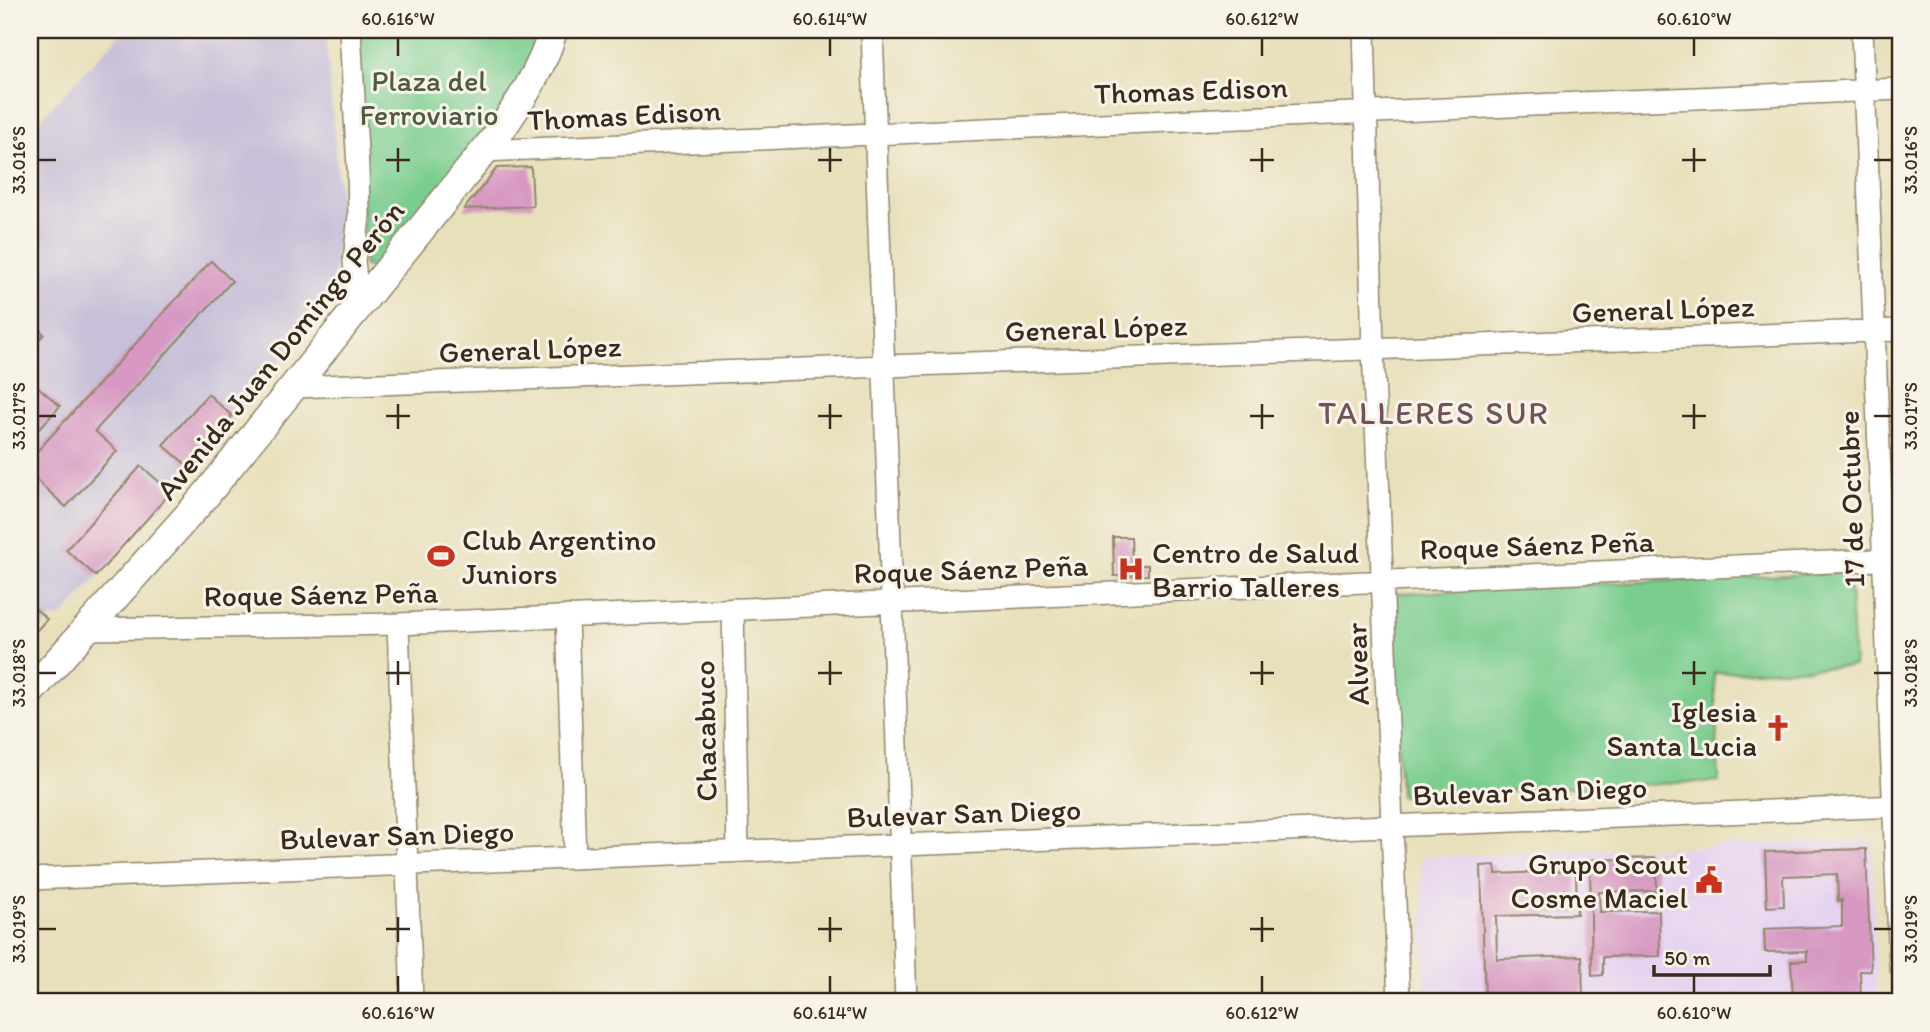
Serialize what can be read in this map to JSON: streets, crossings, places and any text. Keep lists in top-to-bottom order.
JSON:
{
  "streets": {
    "main road": ["Avenida Juan Domingo Perón"],
    "street": [
      "Thomas Edison",
      "General López",
      "17 de Octubre",
      "Roque Sáenz Peña",
      "Alvear",
      "Chacabuco",
      "Bulevar San Diego"
    ]
  },
  "crossings": [
    ["Thomas Edison", "Avenida Juan Domingo Perón"],
    ["Thomas Edison", "17 de Octubre"],
    ["Thomas Edison", "Alvear"],
    ["General López", "Avenida Juan Domingo Perón"],
    ["General López", "17 de Octubre"],
    ["General López", "Alvear"],
    ["Avenida Juan Domingo Perón", "Roque Sáenz Peña"],
    ["17 de Octubre", "Roque Sáenz Peña"],
    ["17 de Octubre", "Bulevar San Diego"],
    ["Roque Sáenz Peña", "Alvear"],
    ["Roque Sáenz Peña", "Chacabuco"],
    ["Alvear", "Bulevar San Diego"],
    ["Chacabuco", "Bulevar San Diego"]
  ],
  "districts": ["TALLERES SUR"],
  "parks": ["Plaza del Ferroviario"],
  "places": {
    "sports": ["Club Argentino Juniors"],
    "hospital": ["Centro de Salud Barrio Talleres"],
    "church": ["Iglesia Santa Lucia"],
    "public building": ["Grupo Scout Cosme Maciel"]
  },
  "scale_bar": "50 m",
  "coordinates": [
    "60.616°W",
    "60.614°W",
    "60.612°W",
    "60.610°W",
    "33.016°S",
    "33.017°S",
    "33.018°S",
    "33.019°S"
  ]
}
